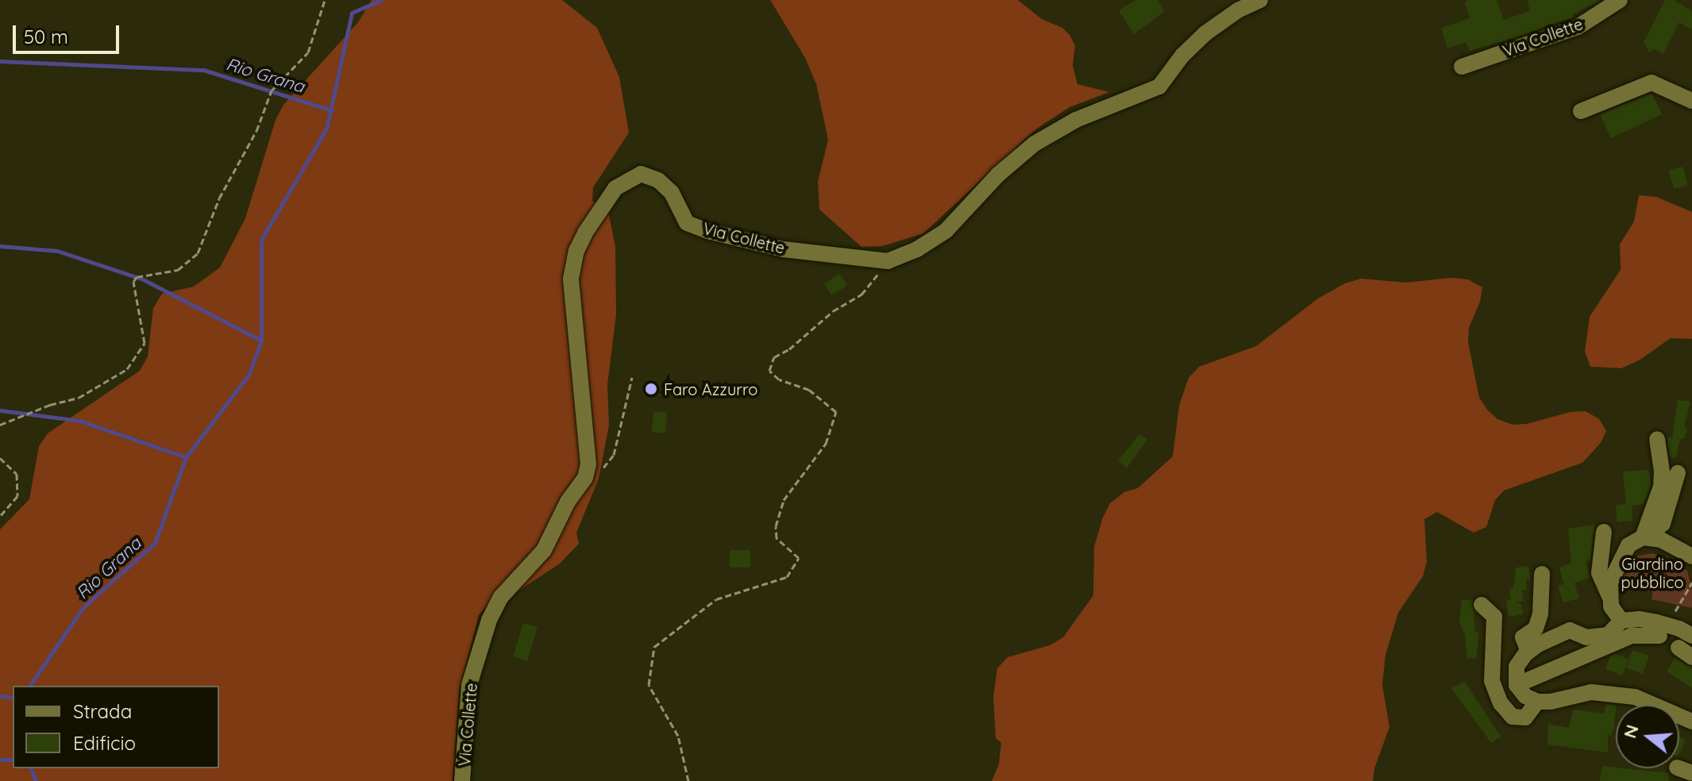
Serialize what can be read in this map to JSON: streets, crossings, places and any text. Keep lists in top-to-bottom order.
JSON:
{
  "streets": {
    "street": ["Via Collette"]
  },
  "water": ["Rio Grana"],
  "parks": ["Giardino pubblico"],
  "places": ["Faro Azzurro"],
  "legend": ["Strada", "Edificio"],
  "scale_bar": "50 m",
  "north": "left"
}
